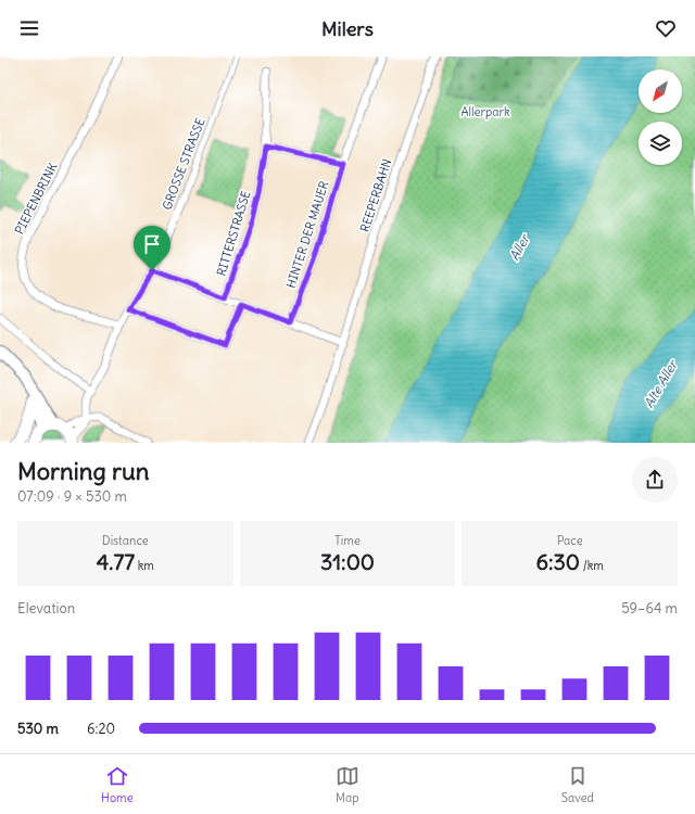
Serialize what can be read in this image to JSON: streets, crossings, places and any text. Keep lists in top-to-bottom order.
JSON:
{
  "streets": {
    "street": [
      "GROSSE STRASSE",
      "REEPERBAHN",
      "PIEPENBRINK",
      "RITTERSTRASSE",
      "HINTER DER MAUER"
    ]
  },
  "crossings": [
    ["GROSSE STRASSE", "PIEPENBRINK"]
  ],
  "water": ["Aller", "Alte Aller"],
  "parks": ["Allerpark"],
  "north": "bottom left",
  "page": {
    "header": "Milers",
    "heading": ["Morning run", "07:09 · 9 × 530 m"],
    "stats": [
      ["Distance", "4.77 km"],
      ["Time", "31:00"],
      ["Pace", "6:30 /km"]
    ],
    "chart": ["Elevation", "59–64 m"],
    "list": [
      {
        "name": "530 m",
        "note": "6:20"
      }
    ],
    "tabs": ["Home", "Map", "Saved"]
  }
}
